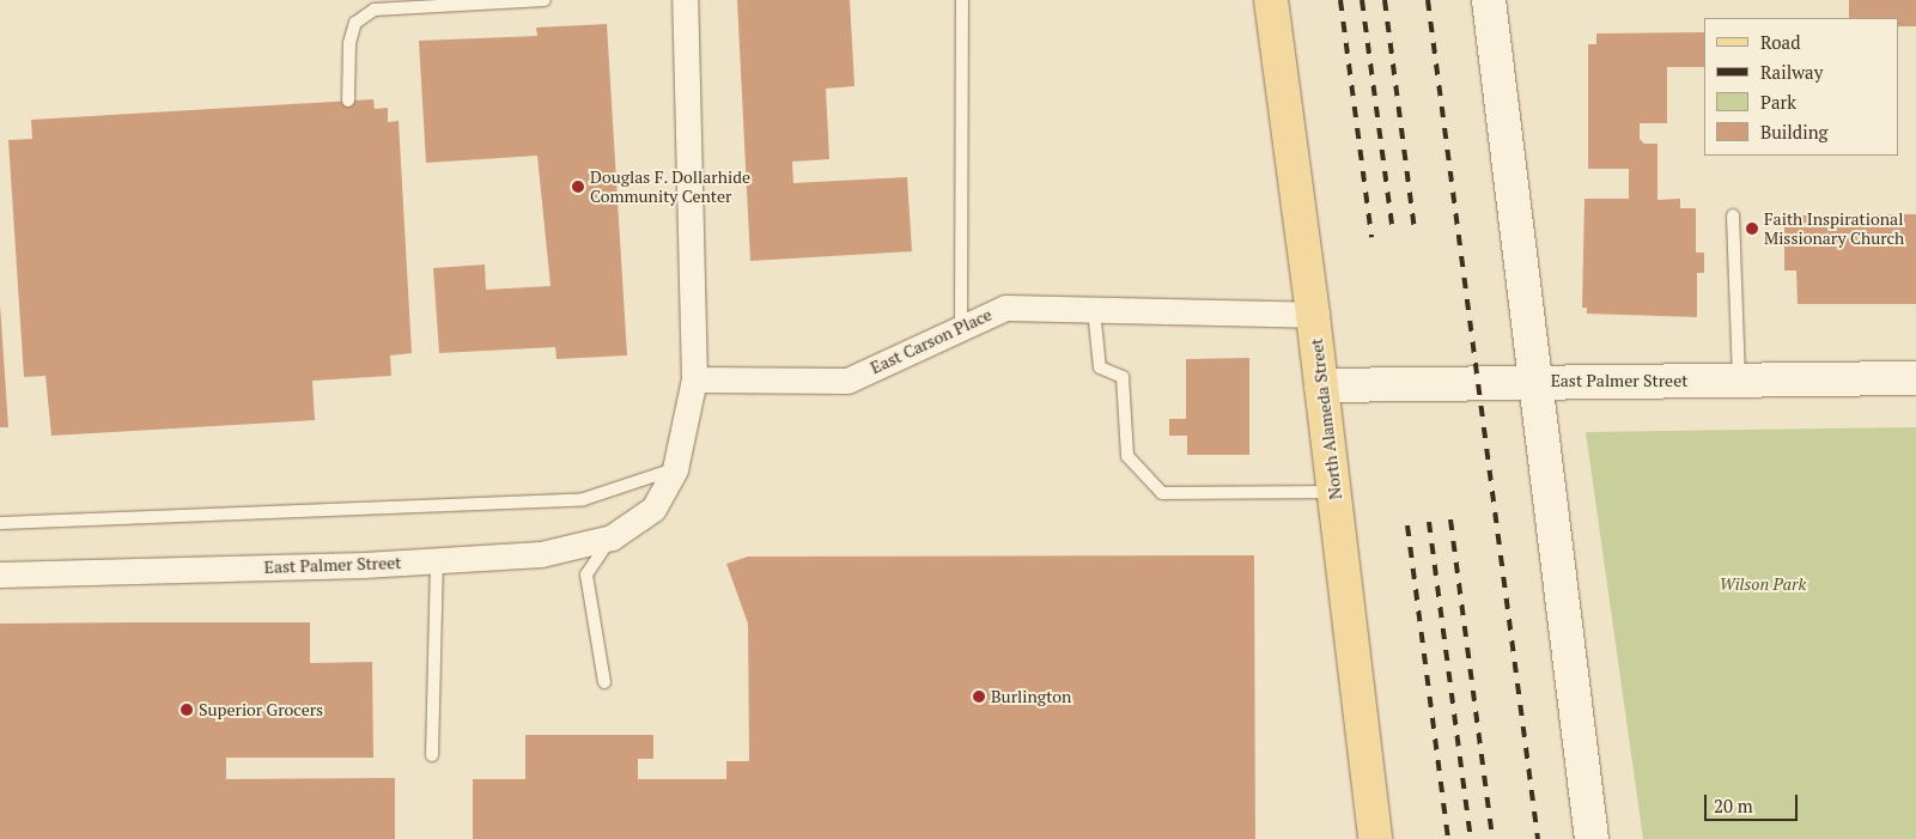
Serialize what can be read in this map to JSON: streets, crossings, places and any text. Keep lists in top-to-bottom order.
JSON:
{
  "streets": {
    "main road": ["North Alameda Street"],
    "street": ["East Carson Place", "East Palmer Street"]
  },
  "crossings": [
    ["East Carson Place", "North Alameda Street"],
    ["East Palmer Street", "North Alameda Street"]
  ],
  "parks": ["Wilson Park"],
  "places": [
    "Douglas F. Dollarhide Community Center",
    "Faith Inspirational Missionary Church",
    "Burlington",
    "Superior Grocers"
  ],
  "legend": [
    "Road",
    "Railway",
    "Park",
    "Building"
  ],
  "scale_bar": "20 m"
}
